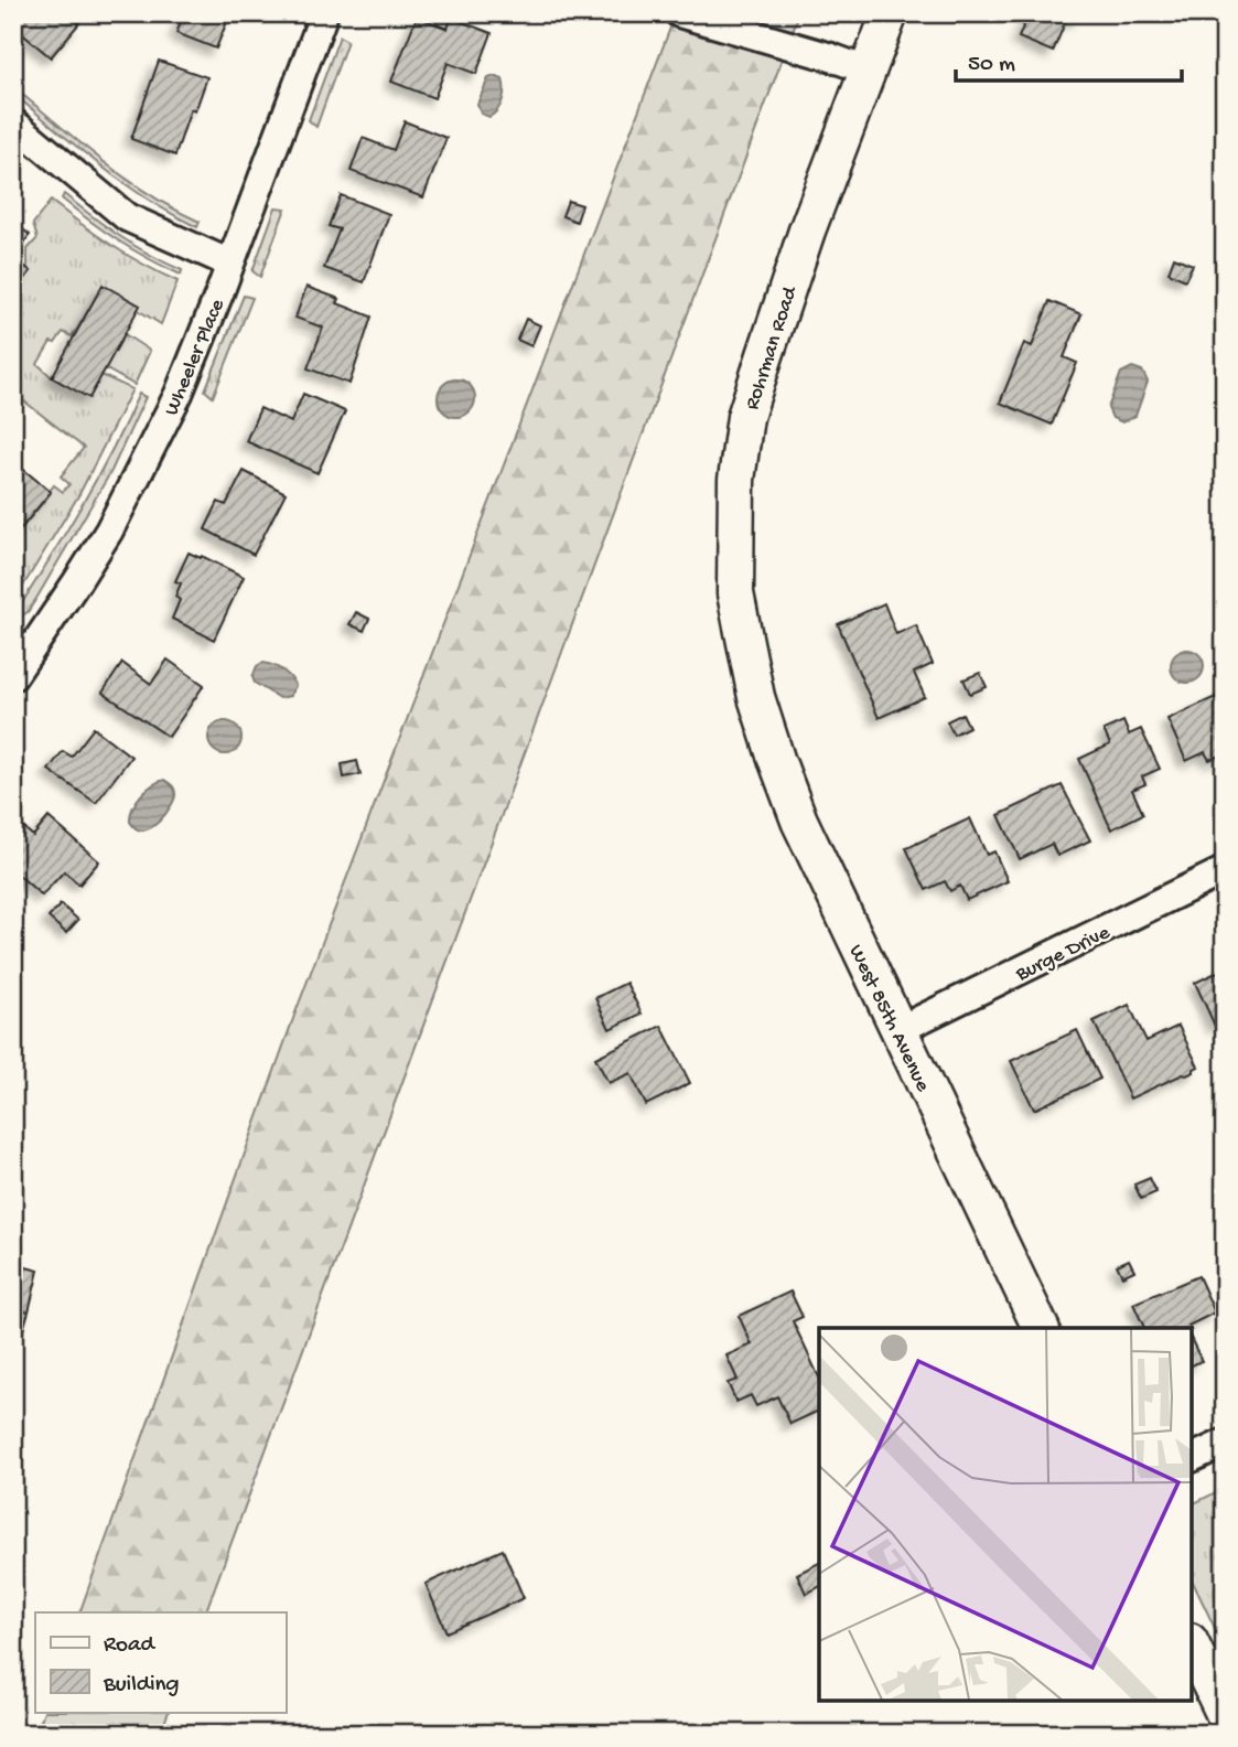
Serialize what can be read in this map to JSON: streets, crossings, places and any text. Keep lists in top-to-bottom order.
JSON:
{
  "streets": {
    "street": [
      "Rohrman Road",
      "Wheeler Place",
      "Burge Drive",
      "West 85th Avenue"
    ]
  },
  "crossings": [
    ["Rohrman Road", "West 85th Avenue"],
    ["Burge Drive", "West 85th Avenue"]
  ],
  "legend": ["Road", "Building"],
  "scale_bar": "50 m"
}
